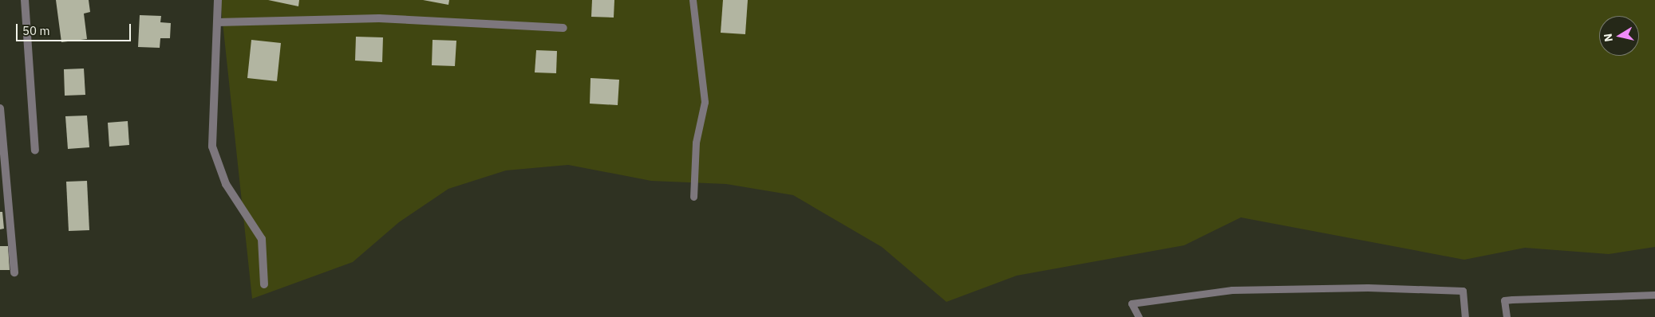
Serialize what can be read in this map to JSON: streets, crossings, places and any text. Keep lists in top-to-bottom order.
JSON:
{
  "scale_bar": "50 m",
  "north": "left"
}
